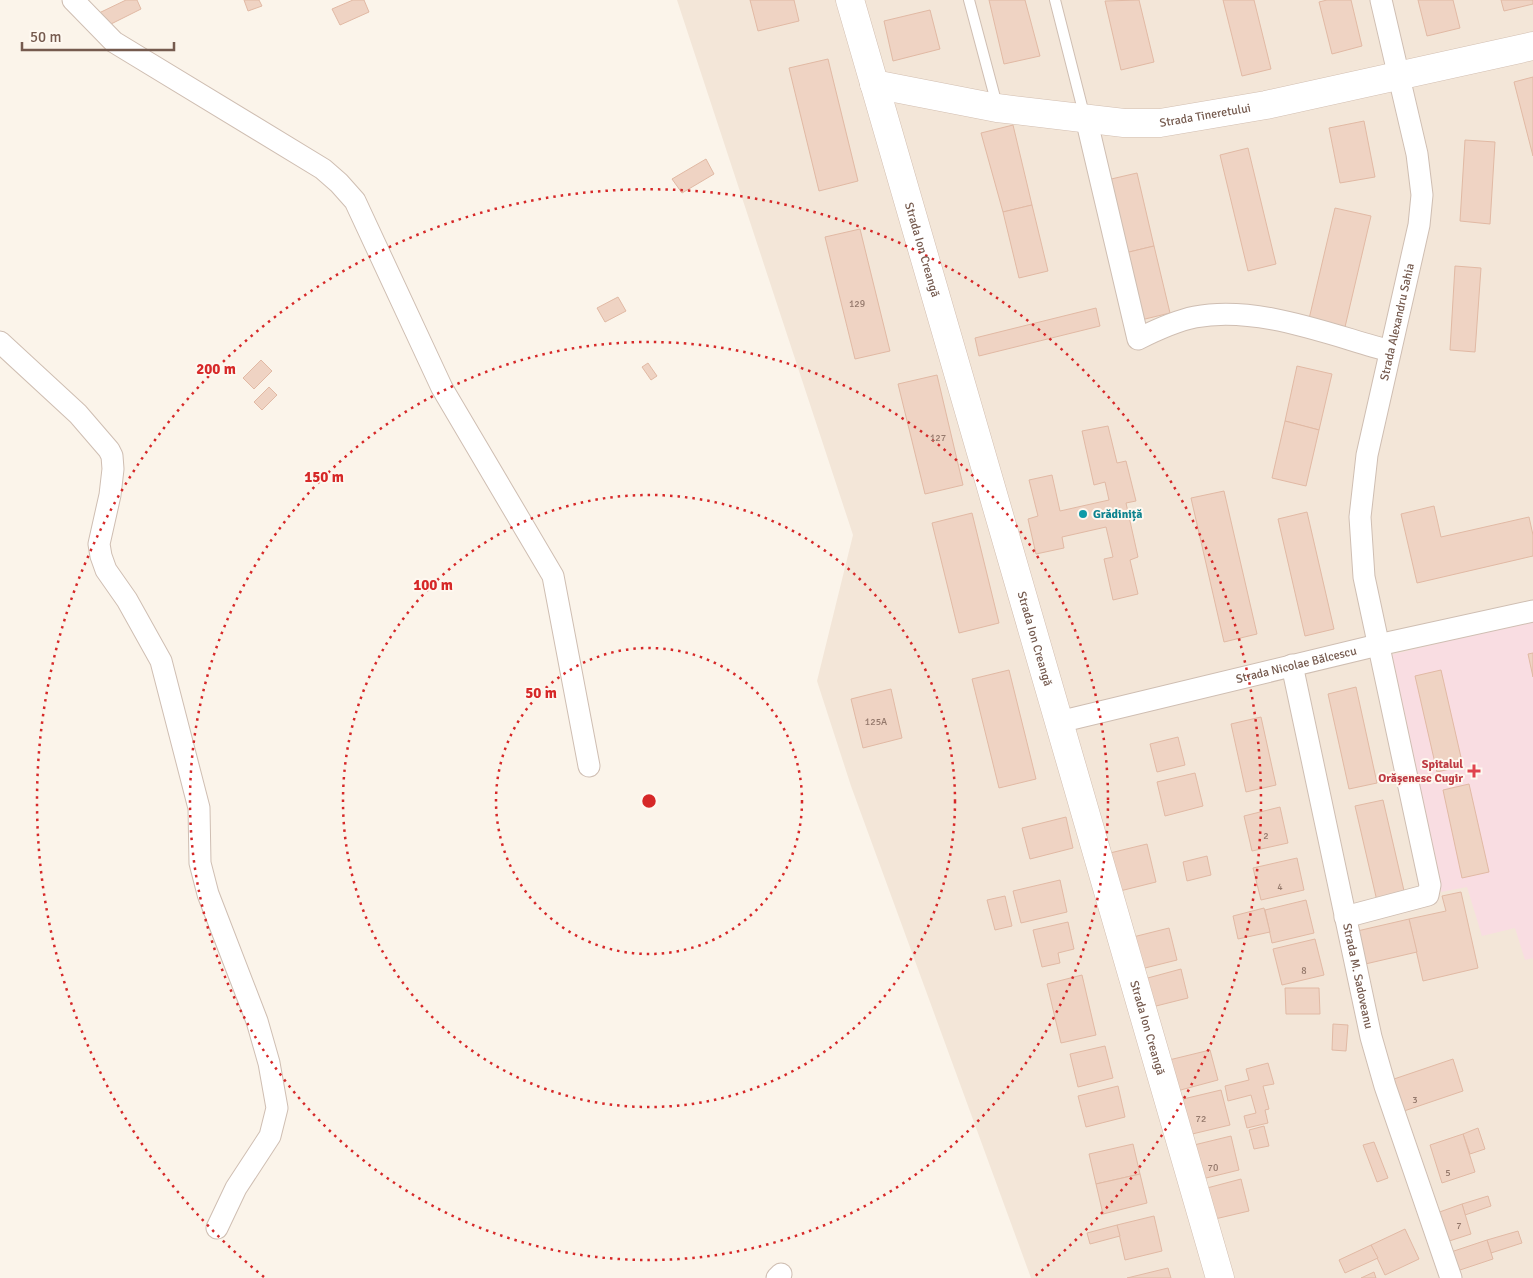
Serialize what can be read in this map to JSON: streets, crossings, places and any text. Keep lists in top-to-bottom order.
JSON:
{
  "streets": {
    "street": [
      "Strada Tineretului",
      "Strada Ion Creangă",
      "Strada Alexandru Sahia",
      "Strada Nicolae Bălcescu",
      "Strada M. Sadoveanu"
    ]
  },
  "crossings": [
    ["Strada Tineretului", "Strada Ion Creangă"],
    ["Strada Tineretului", "Strada Alexandru Sahia"],
    ["Strada Ion Creangă", "Strada Nicolae Bălcescu"],
    ["Strada Alexandru Sahia", "Strada Nicolae Bălcescu"],
    ["Strada Alexandru Sahia", "Strada M. Sadoveanu"],
    ["Strada Nicolae Bălcescu", "Strada M. Sadoveanu"]
  ],
  "places": {
    "other": ["Grădiniță"],
    "health": ["Spitalul Orășenesc Cugir"]
  },
  "house_numbers": [
    "129",
    "127",
    "125A",
    "2",
    "4",
    "8",
    "3",
    "72",
    "70",
    "5",
    "7"
  ],
  "scale_bar": "50 m",
  "rings": [
    "200 m",
    "150 m",
    "100 m",
    "50 m"
  ]
}
